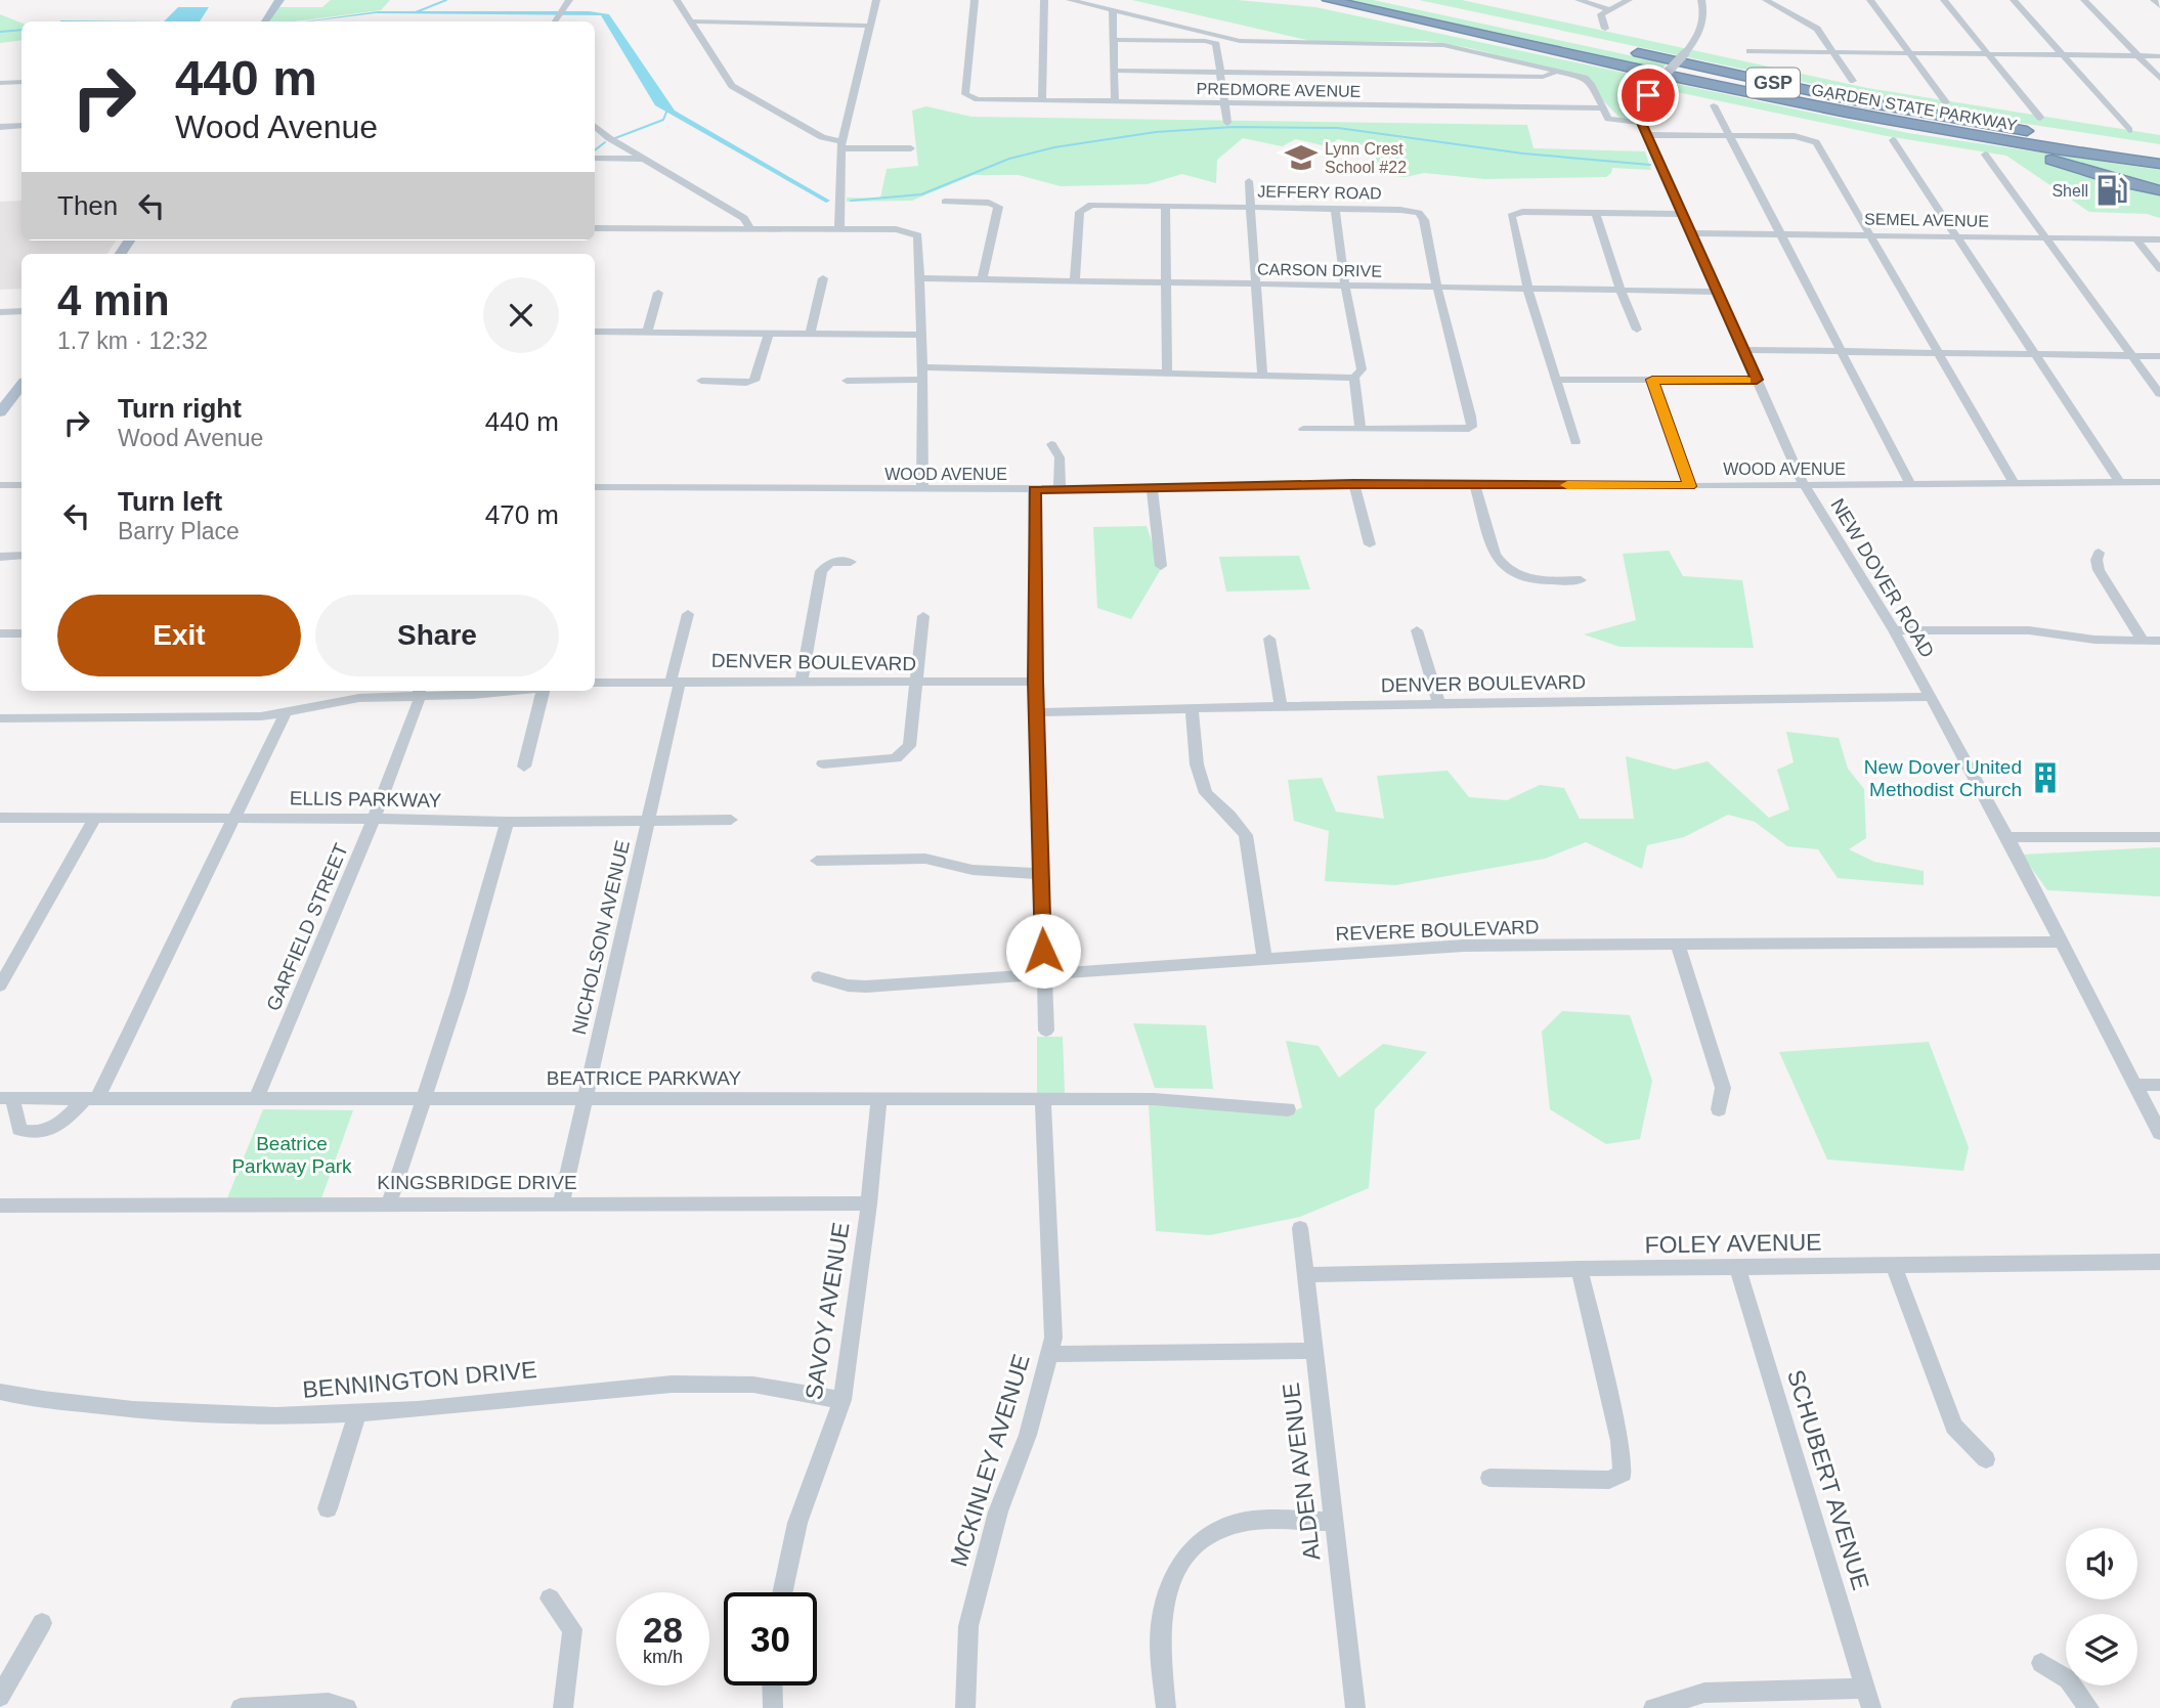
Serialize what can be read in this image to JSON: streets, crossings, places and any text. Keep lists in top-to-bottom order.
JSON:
{
  "streets": {
    "highway": ["GSP", "GARDEN STATE PARKWAY"],
    "street": [
      "PREDMORE AVENUE",
      "JEFFERY ROAD",
      "SEMEL AVENUE",
      "CARSON DRIVE",
      "WOOD AVENUE",
      "NEW DOVER ROAD",
      "DENVER BOULEVARD",
      "ELLIS PARKWAY",
      "GARFIELD STREET",
      "REVERE BOULEVARD",
      "NICHOLSON AVENUE",
      "BEATRICE PARKWAY",
      "KINGSBRIDGE DRIVE",
      "FOLEY AVENUE",
      "SAVOY AVENUE",
      "BENNINGTON DRIVE",
      "MCKINLEY AVENUE",
      "ALDEN AVENUE",
      "SCHUBERT AVENUE"
    ]
  },
  "crossings": [
    ["JEFFERY ROAD", "CARSON DRIVE"],
    ["SEMEL AVENUE", "NEW DOVER ROAD"],
    ["CARSON DRIVE", "NEW DOVER ROAD"],
    ["WOOD AVENUE", "NEW DOVER ROAD"],
    ["NEW DOVER ROAD", "DENVER BOULEVARD"],
    ["NEW DOVER ROAD", "REVERE BOULEVARD"],
    ["DENVER BOULEVARD", "NICHOLSON AVENUE"],
    ["ELLIS PARKWAY", "GARFIELD STREET"],
    ["ELLIS PARKWAY", "NICHOLSON AVENUE"],
    ["GARFIELD STREET", "BEATRICE PARKWAY"],
    ["NICHOLSON AVENUE", "BEATRICE PARKWAY"],
    ["NICHOLSON AVENUE", "KINGSBRIDGE DRIVE"],
    ["BEATRICE PARKWAY", "SAVOY AVENUE"],
    ["BEATRICE PARKWAY", "MCKINLEY AVENUE"],
    ["KINGSBRIDGE DRIVE", "SAVOY AVENUE"],
    ["FOLEY AVENUE", "ALDEN AVENUE"],
    ["FOLEY AVENUE", "SCHUBERT AVENUE"],
    ["SAVOY AVENUE", "BENNINGTON DRIVE"]
  ],
  "parks": ["Beatrice Parkway Park"],
  "places": {
    "school or university": ["Lynn Crest School #22"],
    "fuel station": ["Shell"],
    "building": ["New Dover United Methodist Church"]
  },
  "page": {
    "turn": ["440 m", "Wood Avenue"],
    "then": "Then",
    "heading": ["4 min", "1.7 km · 12:32"],
    "list": [
      {
        "name": "Turn right",
        "note": "Wood Avenue",
        "value": "440 m"
      },
      {
        "name": "Turn left",
        "note": "Barry Place",
        "value": "470 m"
      }
    ],
    "buttons": ["Exit", "Share"],
    "speed": "28 km/h",
    "limit": "30"
  }
}
